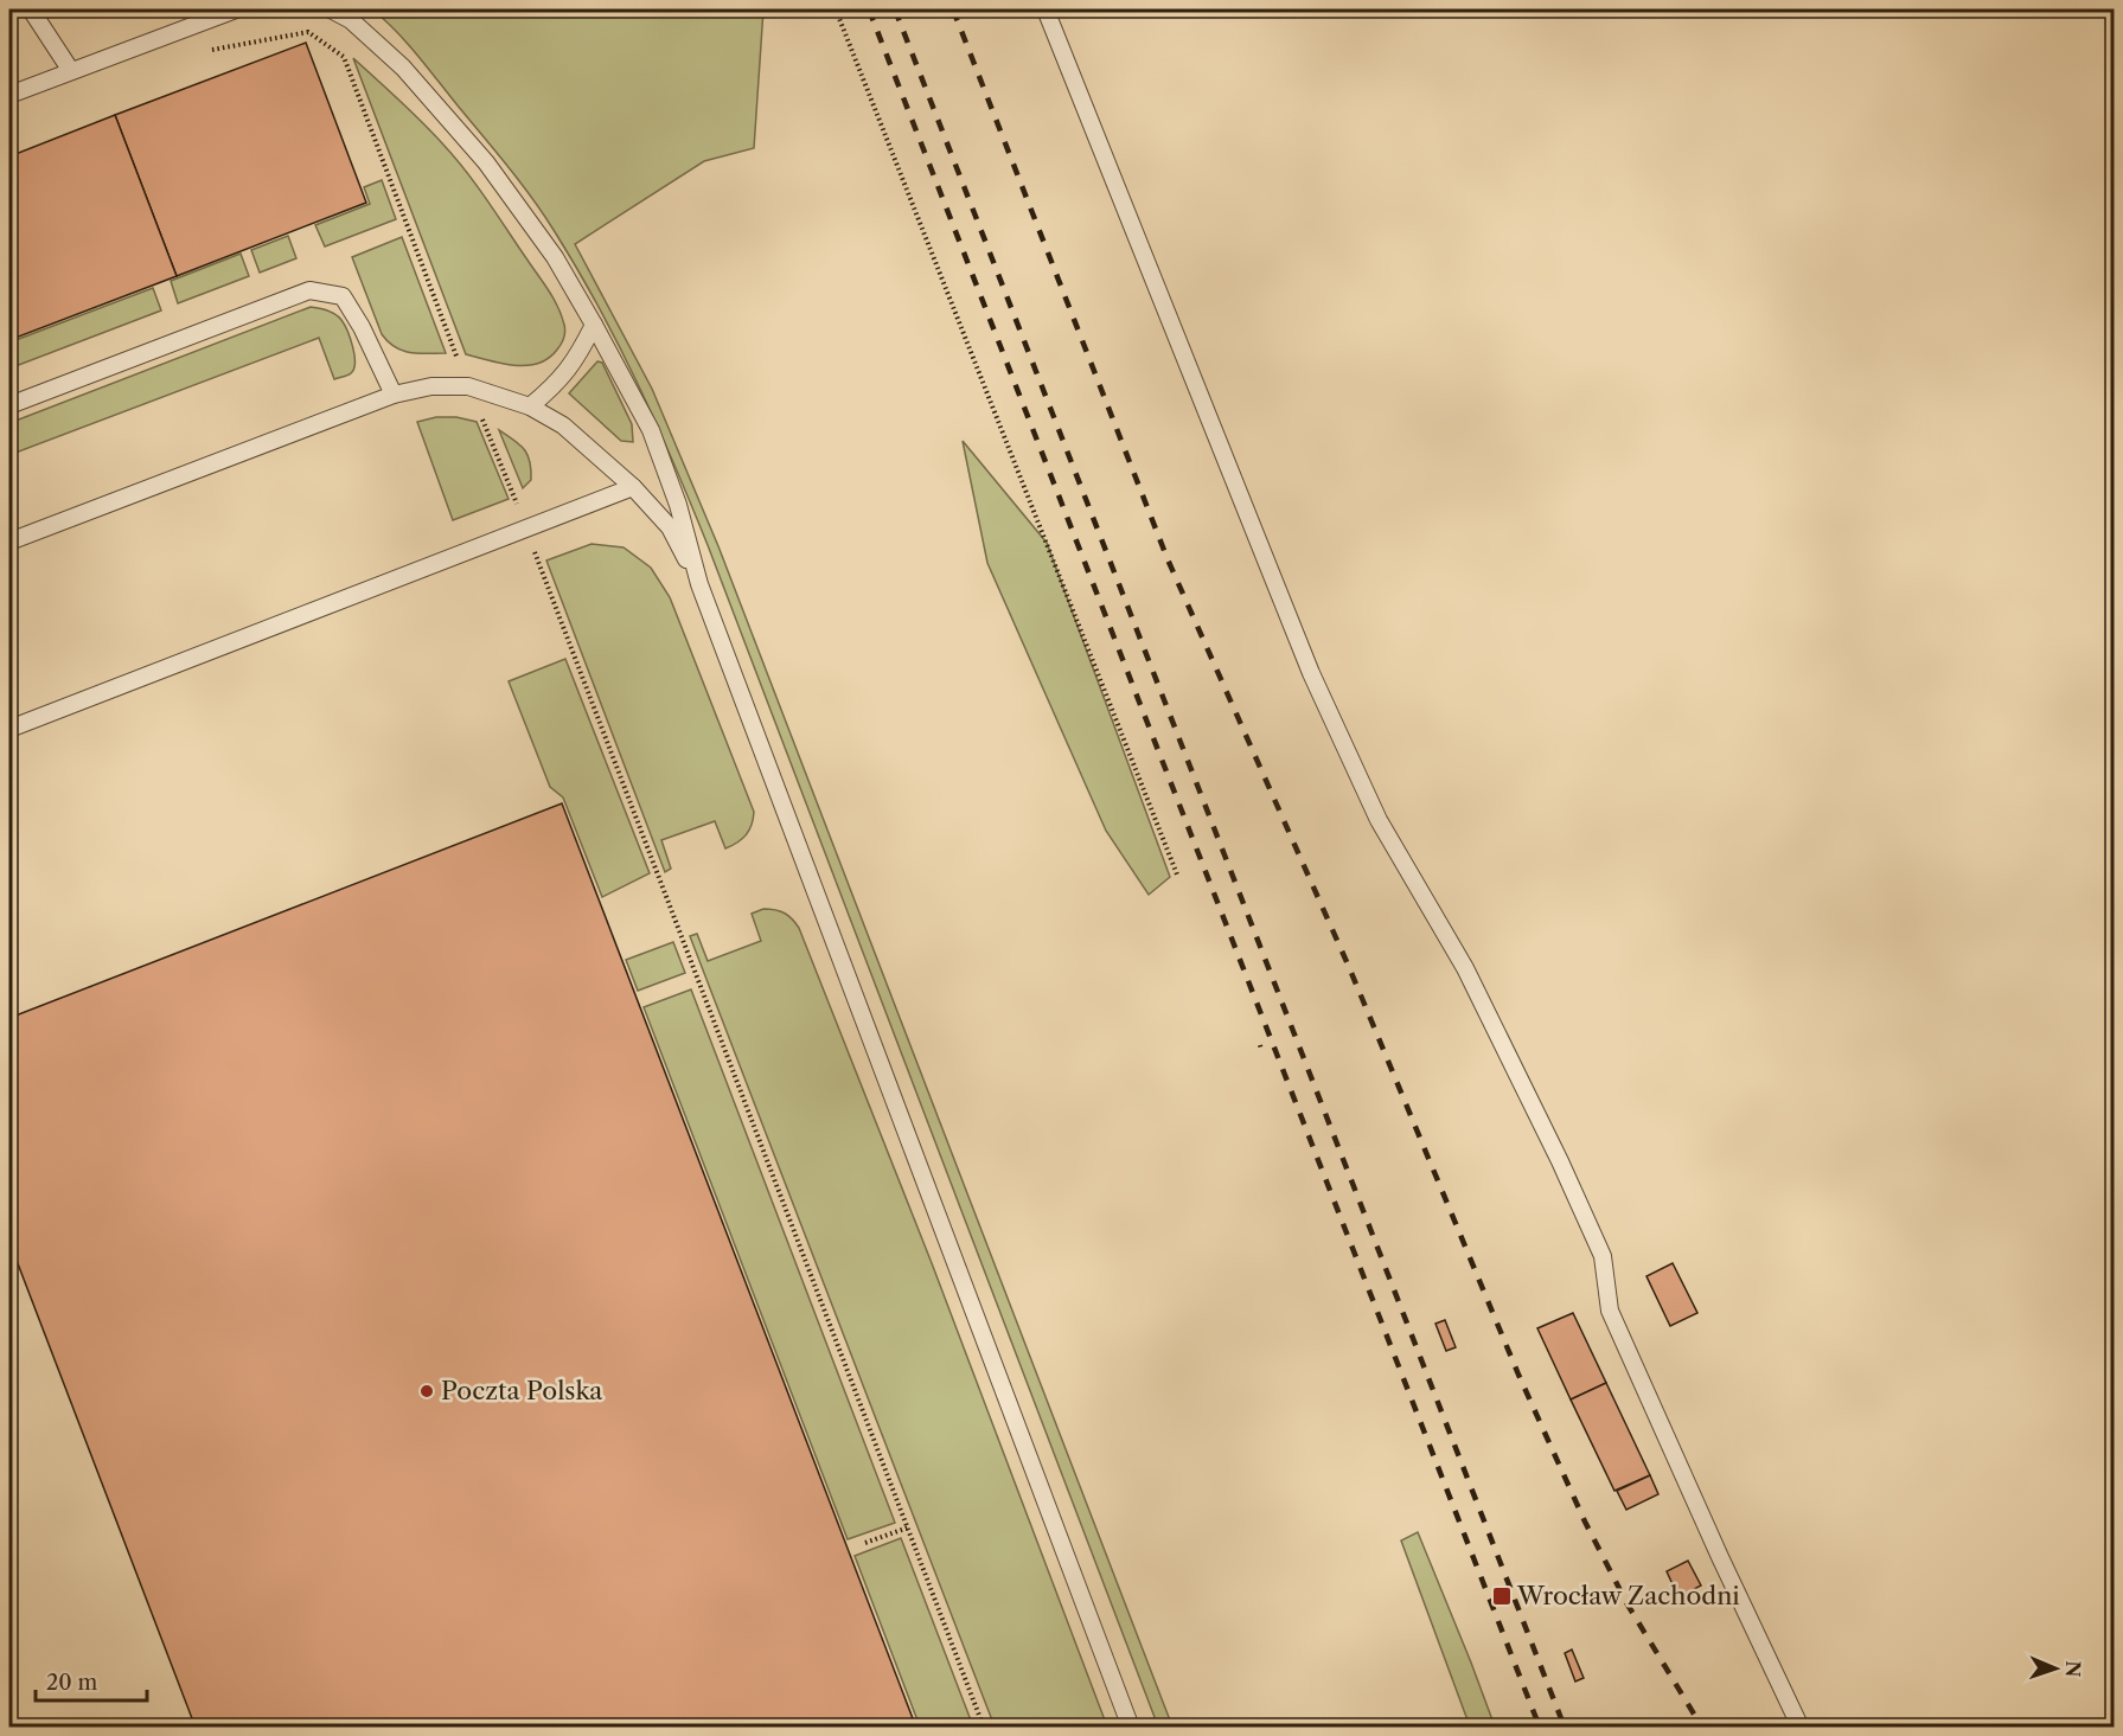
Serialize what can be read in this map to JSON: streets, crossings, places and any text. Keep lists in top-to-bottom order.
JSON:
{
  "places": {
    "other": ["Poczta Polska"],
    "transit": ["Wrocław Zachodni"]
  },
  "scale_bar": "20 m",
  "north": "right"
}
